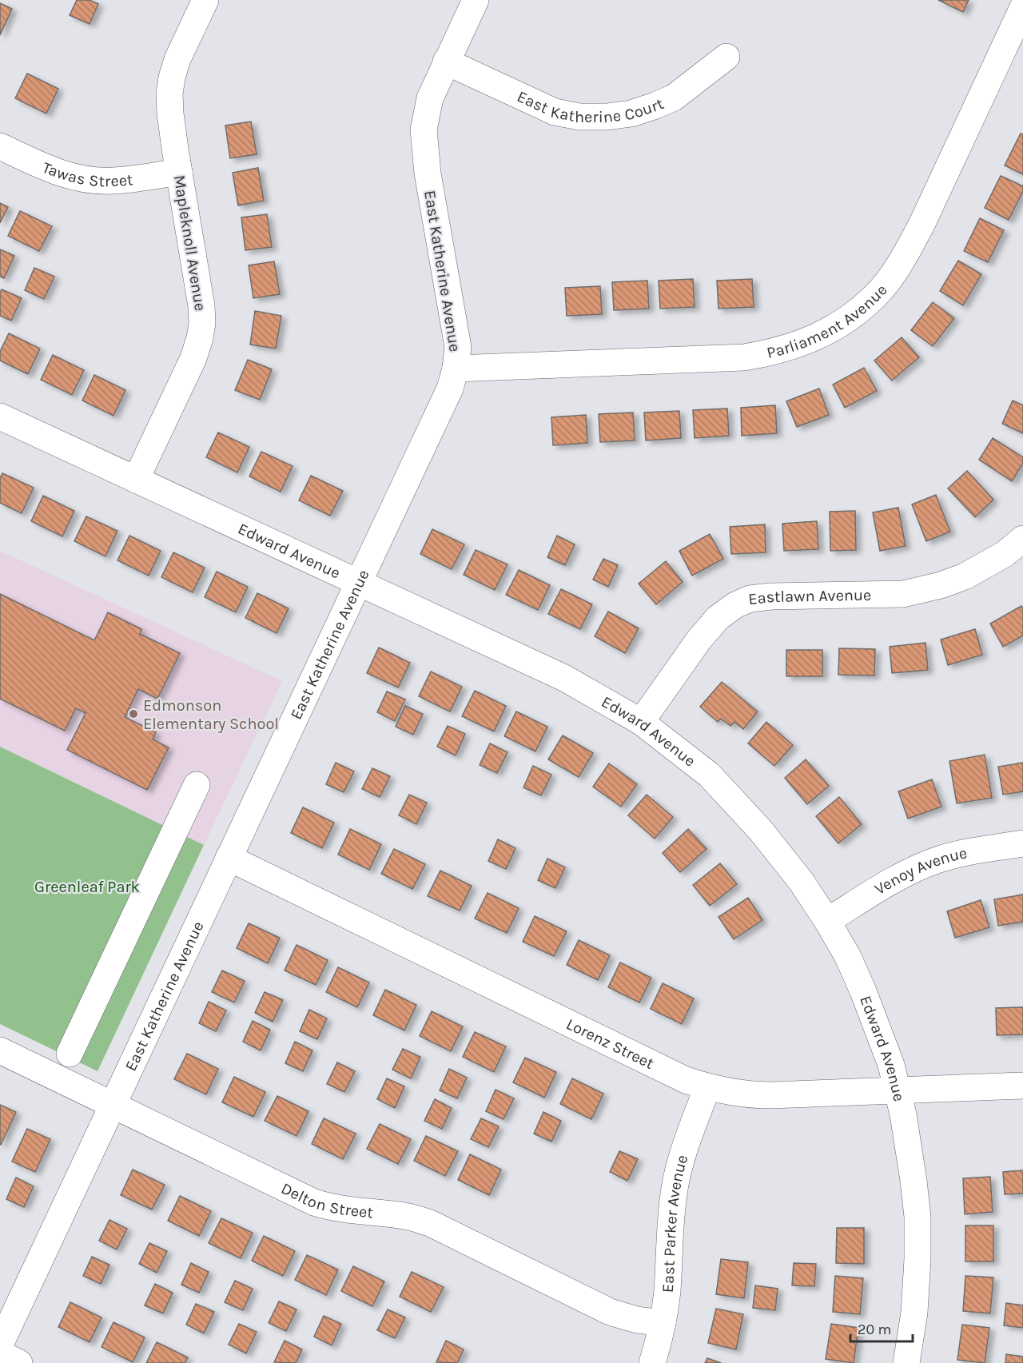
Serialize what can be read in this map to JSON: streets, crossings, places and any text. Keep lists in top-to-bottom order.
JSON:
{
  "streets": {
    "street": [
      "East Katherine Court",
      "Tawas Street",
      "Mapleknoll Avenue",
      "East Katherine Avenue",
      "Parliament Avenue",
      "Edward Avenue",
      "Eastlawn Avenue",
      "Venoy Avenue",
      "Lorenz Street",
      "Delton Street",
      "East Parker Avenue"
    ]
  },
  "crossings": [
    ["East Katherine Court", "East Katherine Avenue"],
    ["Tawas Street", "Mapleknoll Avenue"],
    ["Mapleknoll Avenue", "Edward Avenue"],
    ["East Katherine Avenue", "Parliament Avenue"],
    ["East Katherine Avenue", "Edward Avenue"],
    ["East Katherine Avenue", "Lorenz Street"],
    ["East Katherine Avenue", "Delton Street"],
    ["Edward Avenue", "Eastlawn Avenue"],
    ["Edward Avenue", "Venoy Avenue"],
    ["Edward Avenue", "Lorenz Street"],
    ["Lorenz Street", "East Parker Avenue"],
    ["Delton Street", "East Parker Avenue"]
  ],
  "parks": ["Greenleaf Park"],
  "places": ["Edmonson Elementary School"],
  "scale_bar": "20 m"
}
